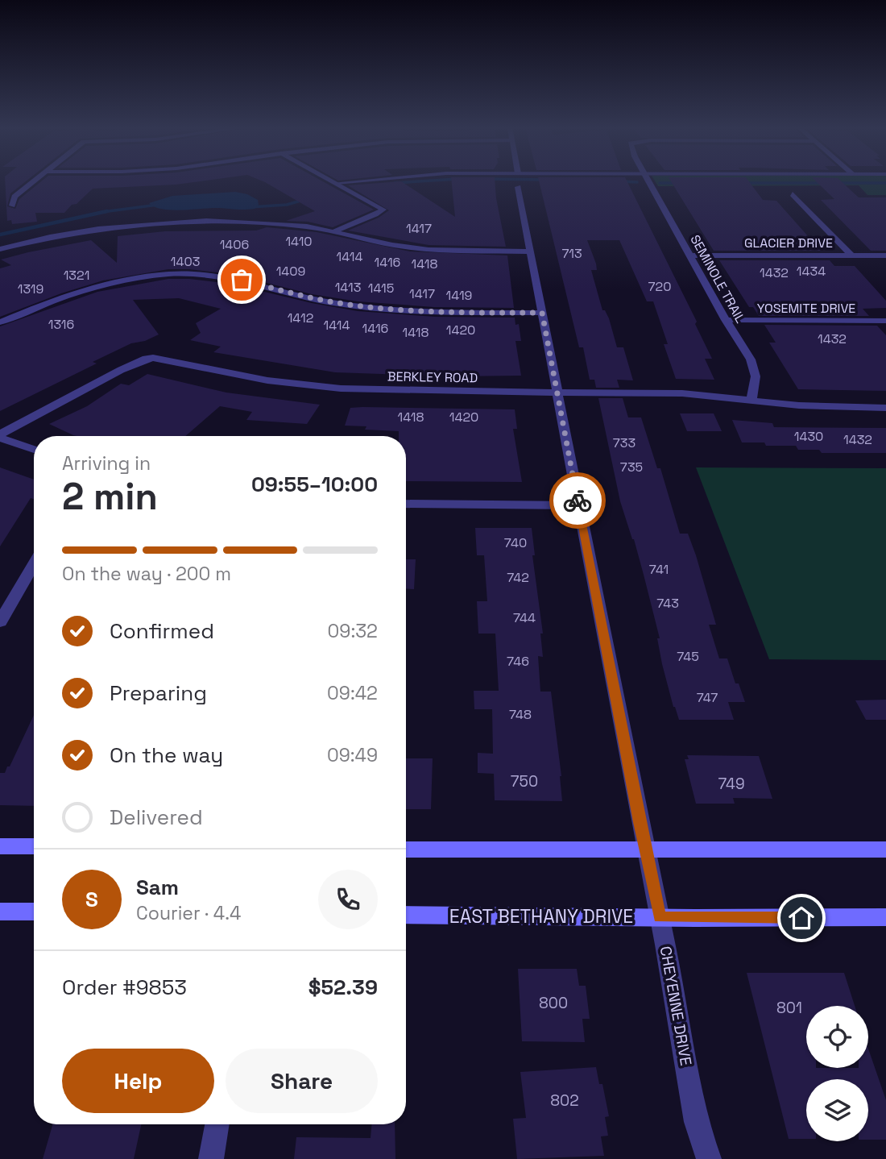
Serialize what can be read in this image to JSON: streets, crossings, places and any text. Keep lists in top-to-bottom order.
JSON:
{
  "streets": {
    "main road": ["EAST BETHANY DRIVE"],
    "street": [
      "GLACIER DRIVE",
      "SEMINOLE TRAIL",
      "YOSEMITE DRIVE",
      "BERKLEY ROAD",
      "CHEYENNE DRIVE"
    ]
  },
  "crossings": [
    ["GLACIER DRIVE", "SEMINOLE TRAIL"],
    ["SEMINOLE TRAIL", "YOSEMITE DRIVE"],
    ["SEMINOLE TRAIL", "BERKLEY ROAD"],
    ["BERKLEY ROAD", "CHEYENNE DRIVE"],
    ["EAST BETHANY DRIVE", "CHEYENNE DRIVE"]
  ],
  "house_numbers": [
    "1417",
    "1410",
    "1406",
    "713",
    "1414",
    "1403",
    "1416",
    "1418",
    "1409",
    "1434",
    "1432",
    "1321",
    "720",
    "1413",
    "1415",
    "1319",
    "1417",
    "1419",
    "1412",
    "1316",
    "1414",
    "1416",
    "1420",
    "1418",
    "1432",
    "1418",
    "1420",
    "1430",
    "1432",
    "733",
    "735",
    "740",
    "741",
    "742",
    "743",
    "744",
    "745",
    "746",
    "747",
    "748",
    "750",
    "749",
    "800",
    "801",
    "802"
  ],
  "page": {
    "heading": ["2 min", "Arriving in", "09:55–10:00"],
    "panel": [
      "Sam",
      "Courier · 4.4",
      "Order #9853",
      "$52.39"
    ],
    "bar": "On the way · 200 m",
    "list": [
      ["Confirmed", "09:32"],
      ["Preparing", "09:42"],
      ["On the way", "09:49"],
      "Delivered"
    ],
    "round": "S",
    "buttons": ["Help", "Share"]
  }
}
